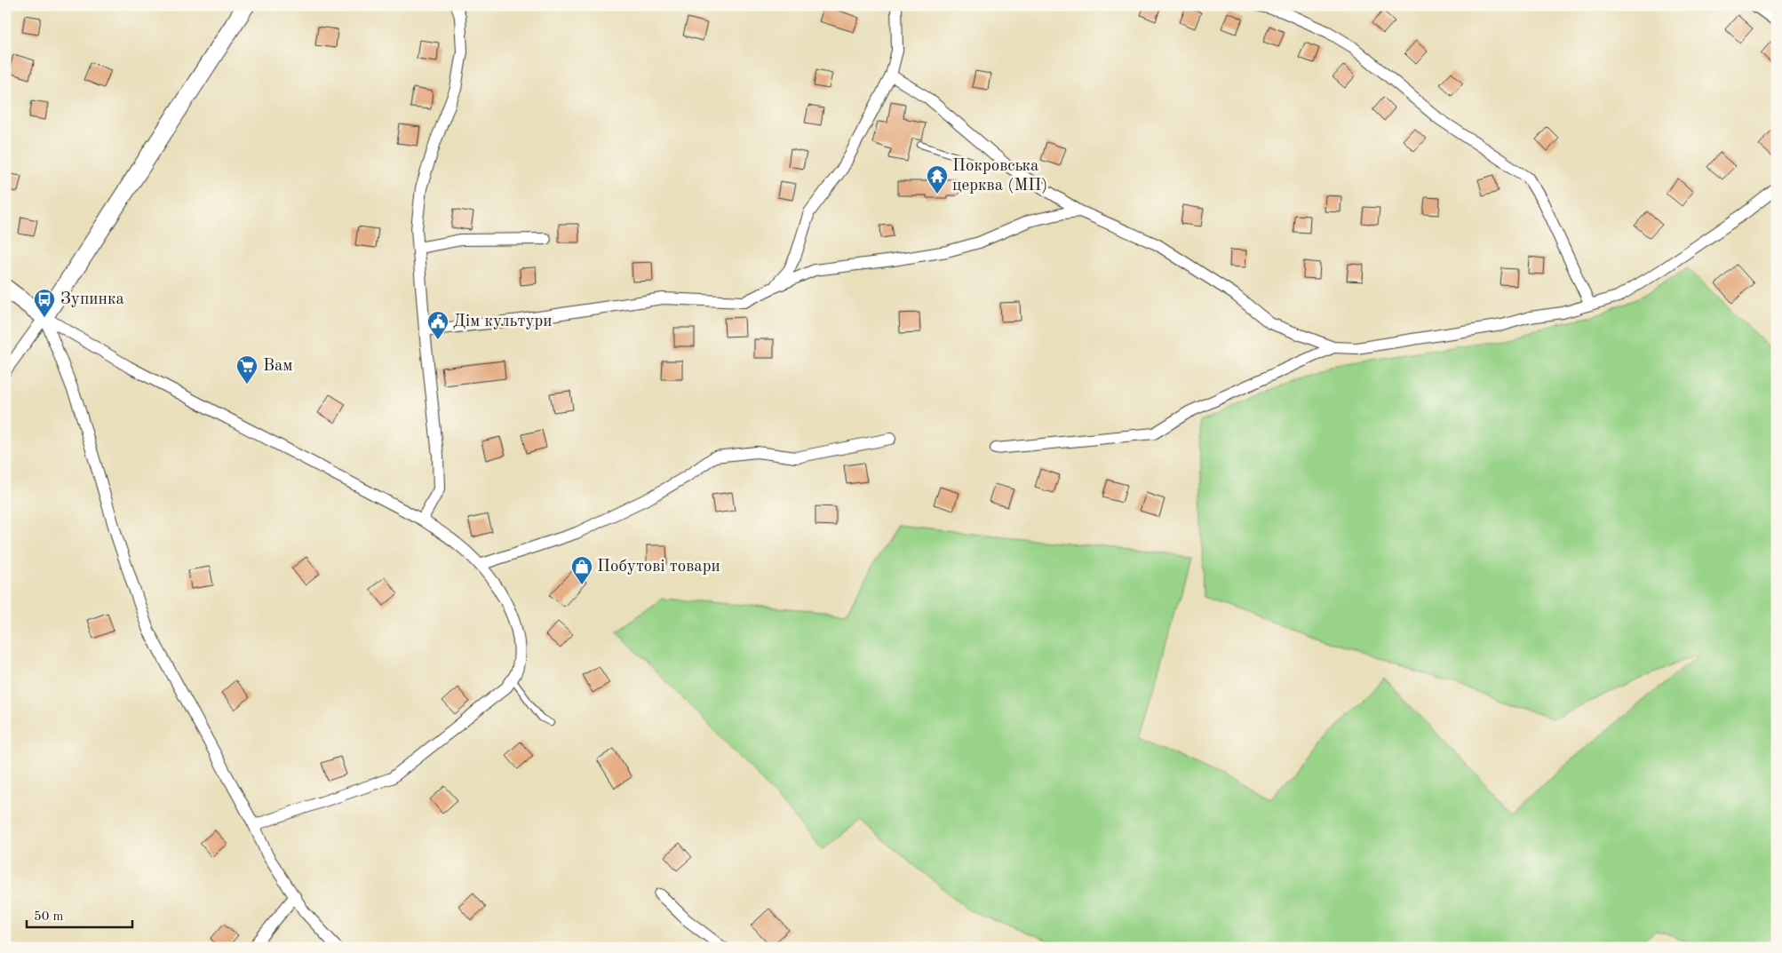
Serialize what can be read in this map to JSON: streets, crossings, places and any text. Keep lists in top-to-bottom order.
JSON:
{
  "places": {
    "temple": ["Покровська церква (МП)"],
    "bus stop": ["Зупинка"],
    "public building": ["Дім культури"],
    "supermarket": ["Вам"],
    "shop": ["Побутові товари"]
  },
  "scale_bar": "50 m"
}
